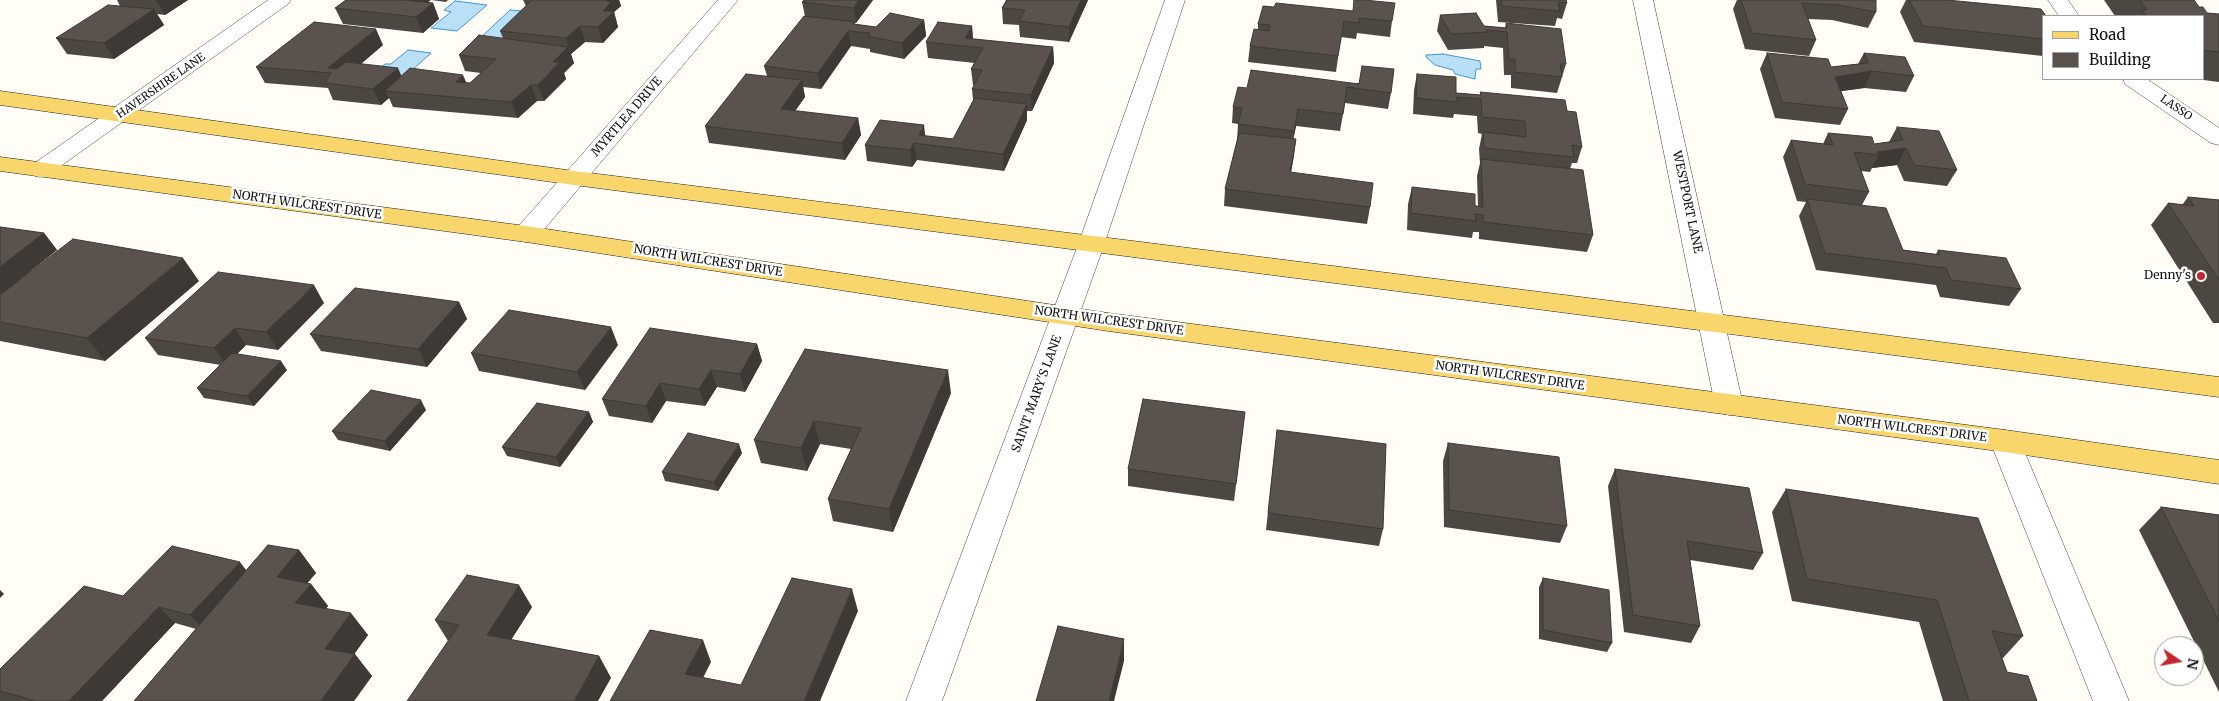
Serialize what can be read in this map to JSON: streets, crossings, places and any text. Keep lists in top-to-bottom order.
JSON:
{
  "streets": {
    "main road": ["NORTH WILCREST DRIVE"],
    "street": [
      "HAVERSHIRE LANE",
      "LASSO",
      "MYRTLEA DRIVE",
      "WESTPORT LANE",
      "SAINT MARY'S LANE"
    ]
  },
  "crossings": [
    ["HAVERSHIRE LANE", "NORTH WILCREST DRIVE"],
    ["MYRTLEA DRIVE", "NORTH WILCREST DRIVE"],
    ["WESTPORT LANE", "NORTH WILCREST DRIVE"],
    ["NORTH WILCREST DRIVE", "SAINT MARY'S LANE"]
  ],
  "places": ["Denny's"],
  "legend": ["Road", "Building"],
  "north": "right"
}
